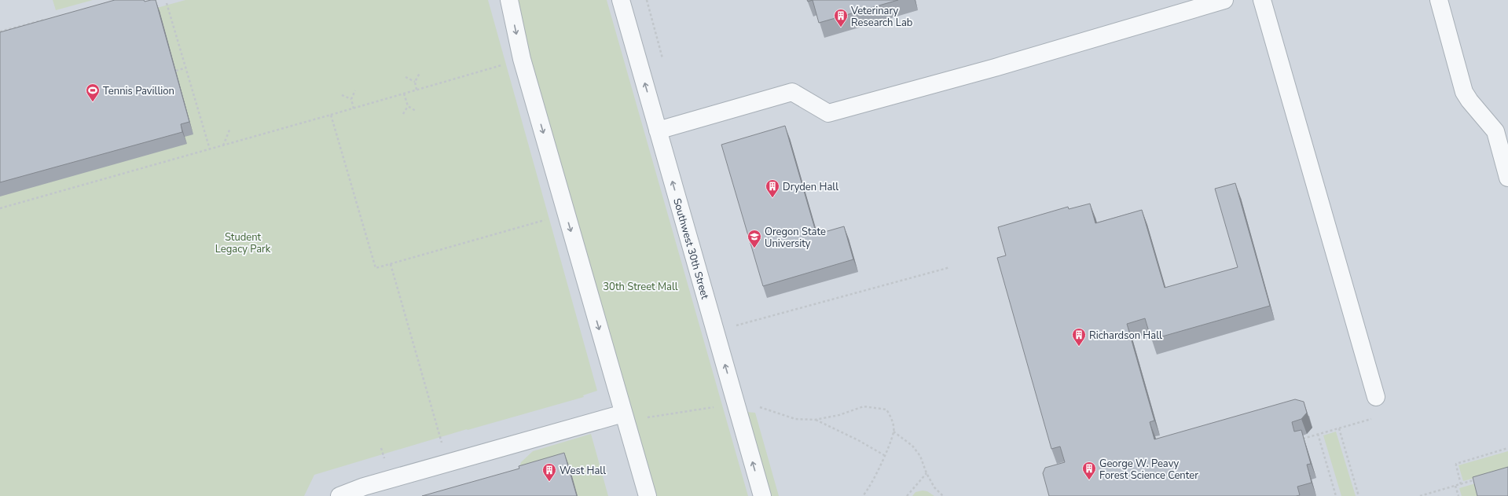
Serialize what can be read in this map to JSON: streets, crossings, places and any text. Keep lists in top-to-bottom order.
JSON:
{
  "streets": {
    "street": ["Southwest 30th Street"]
  },
  "parks": ["Student Legacy Park", "30th Street Mall"],
  "places": {
    "building": [
      "Veterinary Research Lab",
      "Dryden Hall",
      "Richardson Hall",
      "George W. Peavy Forest Science Center",
      "West Hall"
    ],
    "sports": ["Tennis Pavillion"],
    "school or university": ["Oregon State University"]
  }
}
